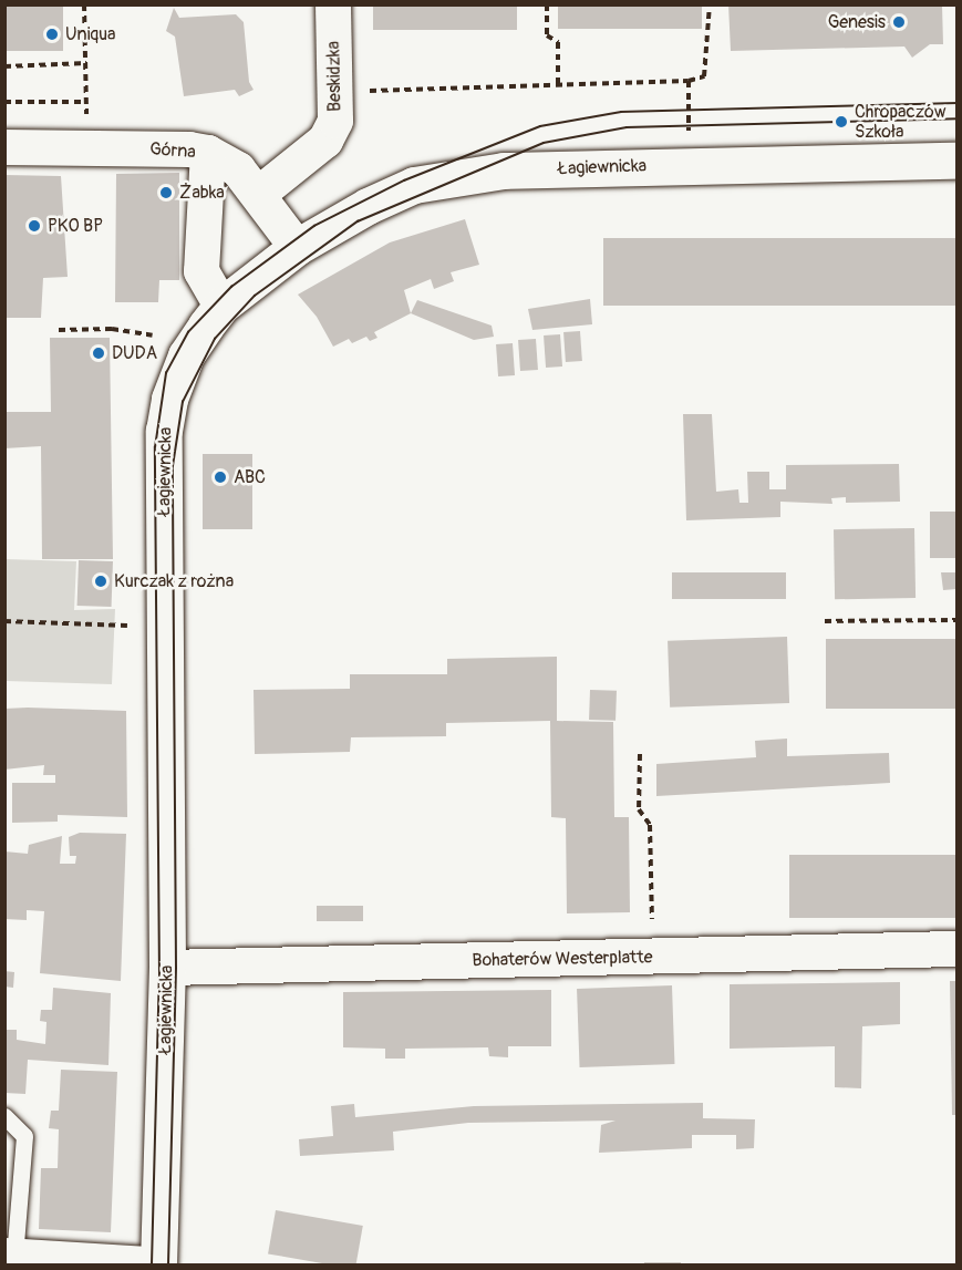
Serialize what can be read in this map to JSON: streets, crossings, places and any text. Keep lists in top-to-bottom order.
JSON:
{
  "streets": {
    "street": [
      "Beskidzka",
      "Górna",
      "Łagiewnicka",
      "Bohaterów Westerplatte"
    ]
  },
  "crossings": [
    ["Beskidzka", "Górna"],
    ["Górna", "Łagiewnicka"],
    ["Łagiewnicka", "Bohaterów Westerplatte"]
  ],
  "places": [
    "Genesis",
    "Uniqua",
    "Chropaczów Szkoła",
    "Żabka",
    "PKO BP",
    "DUDA",
    "ABC",
    "Kurczak z rożna"
  ]
}
